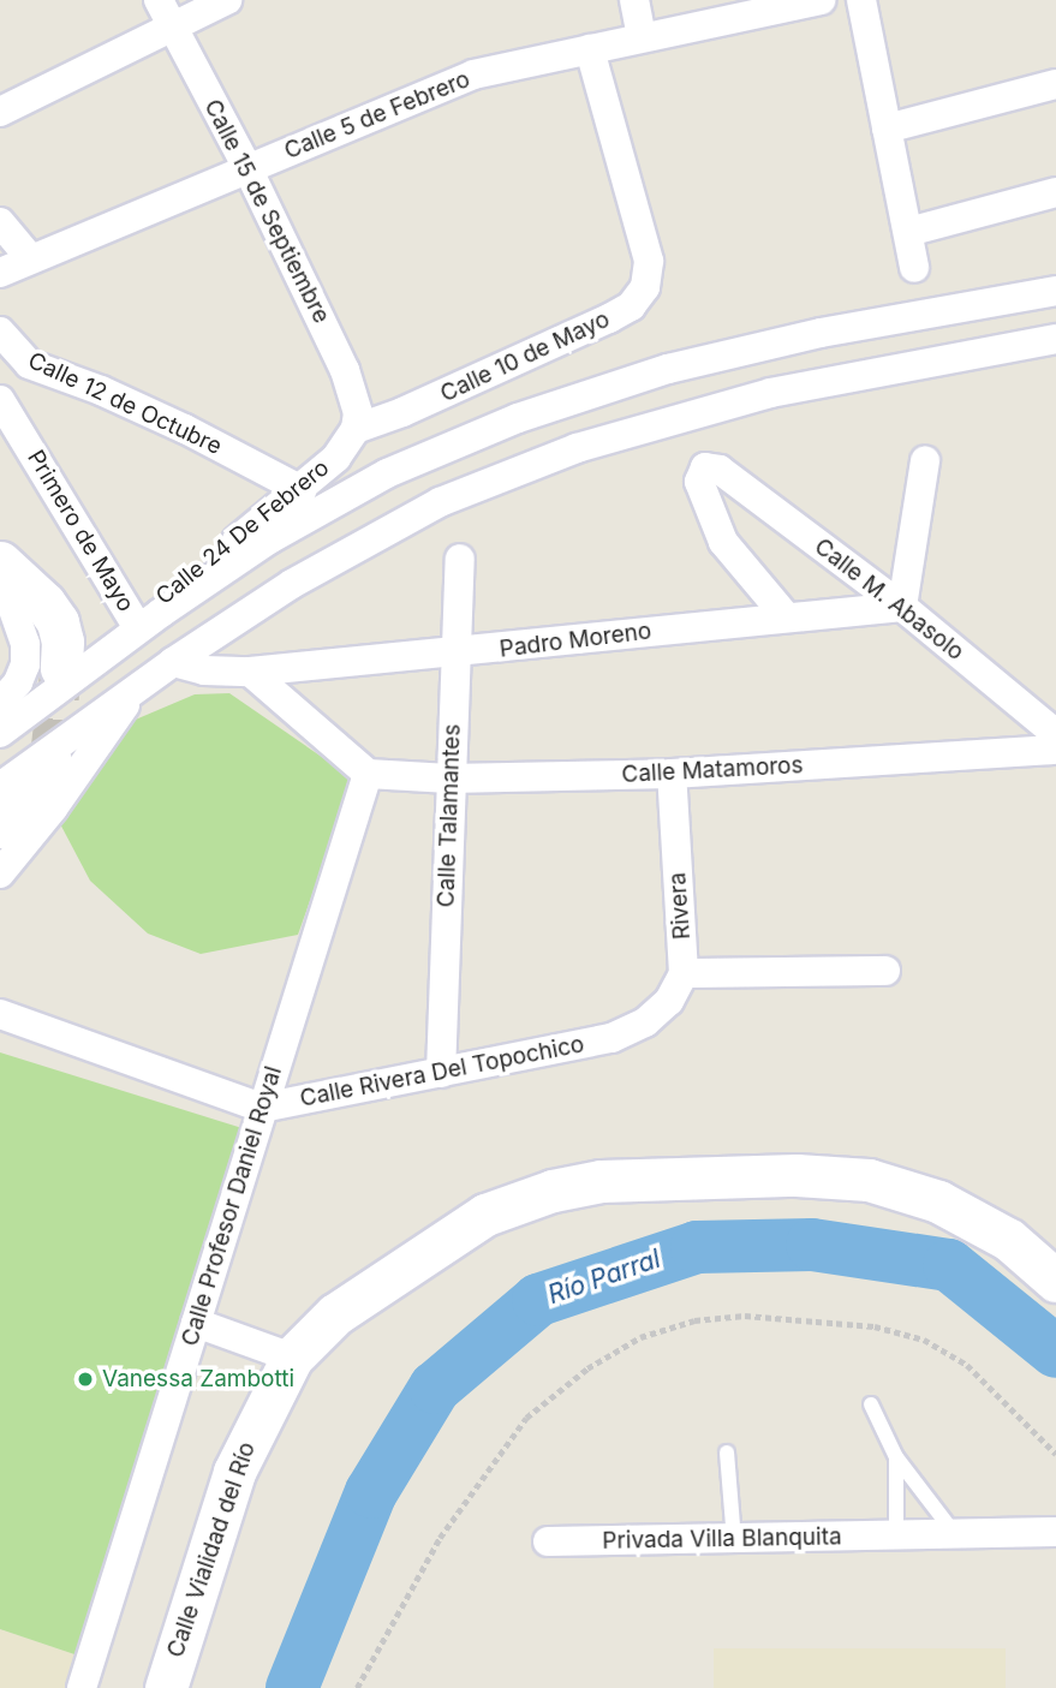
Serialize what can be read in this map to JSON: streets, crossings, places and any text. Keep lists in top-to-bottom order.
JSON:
{
  "streets": {
    "main road": ["Calle Vialidad del Río"],
    "street": [
      "Calle 5 de Febrero",
      "Calle 15 de Septiembre",
      "Calle 10 de Mayo",
      "Calle 12 de Octubre",
      "Primero de Mayo",
      "Calle 24 De Febrero",
      "Calle M. Abasolo",
      "Padro Moreno",
      "Calle Matamoros",
      "Calle Talamantes",
      "Rivera",
      "Calle Rivera Del Topochico",
      "Calle Profesor Daniel Royal",
      "Privada Villa Blanquita"
    ]
  },
  "crossings": [
    ["Calle 5 de Febrero", "Calle 15 de Septiembre"],
    ["Calle 5 de Febrero", "Calle 10 de Mayo"],
    ["Calle 15 de Septiembre", "Calle 10 de Mayo"],
    ["Calle 15 de Septiembre", "Calle 24 De Febrero"],
    ["Calle 10 de Mayo", "Calle 24 De Febrero"],
    ["Calle 12 de Octubre", "Calle 24 De Febrero"],
    ["Primero de Mayo", "Calle 24 De Febrero"],
    ["Calle M. Abasolo", "Padro Moreno"],
    ["Padro Moreno", "Calle Talamantes"],
    ["Calle Matamoros", "Calle Talamantes"],
    ["Calle Matamoros", "Rivera"],
    ["Calle Matamoros", "Calle Profesor Daniel Royal"],
    ["Calle Talamantes", "Calle Rivera Del Topochico"],
    ["Rivera", "Calle Rivera Del Topochico"],
    ["Calle Rivera Del Topochico", "Calle Profesor Daniel Royal"]
  ],
  "water": ["Río Parral"],
  "places": ["Vanessa Zambotti"]
}
